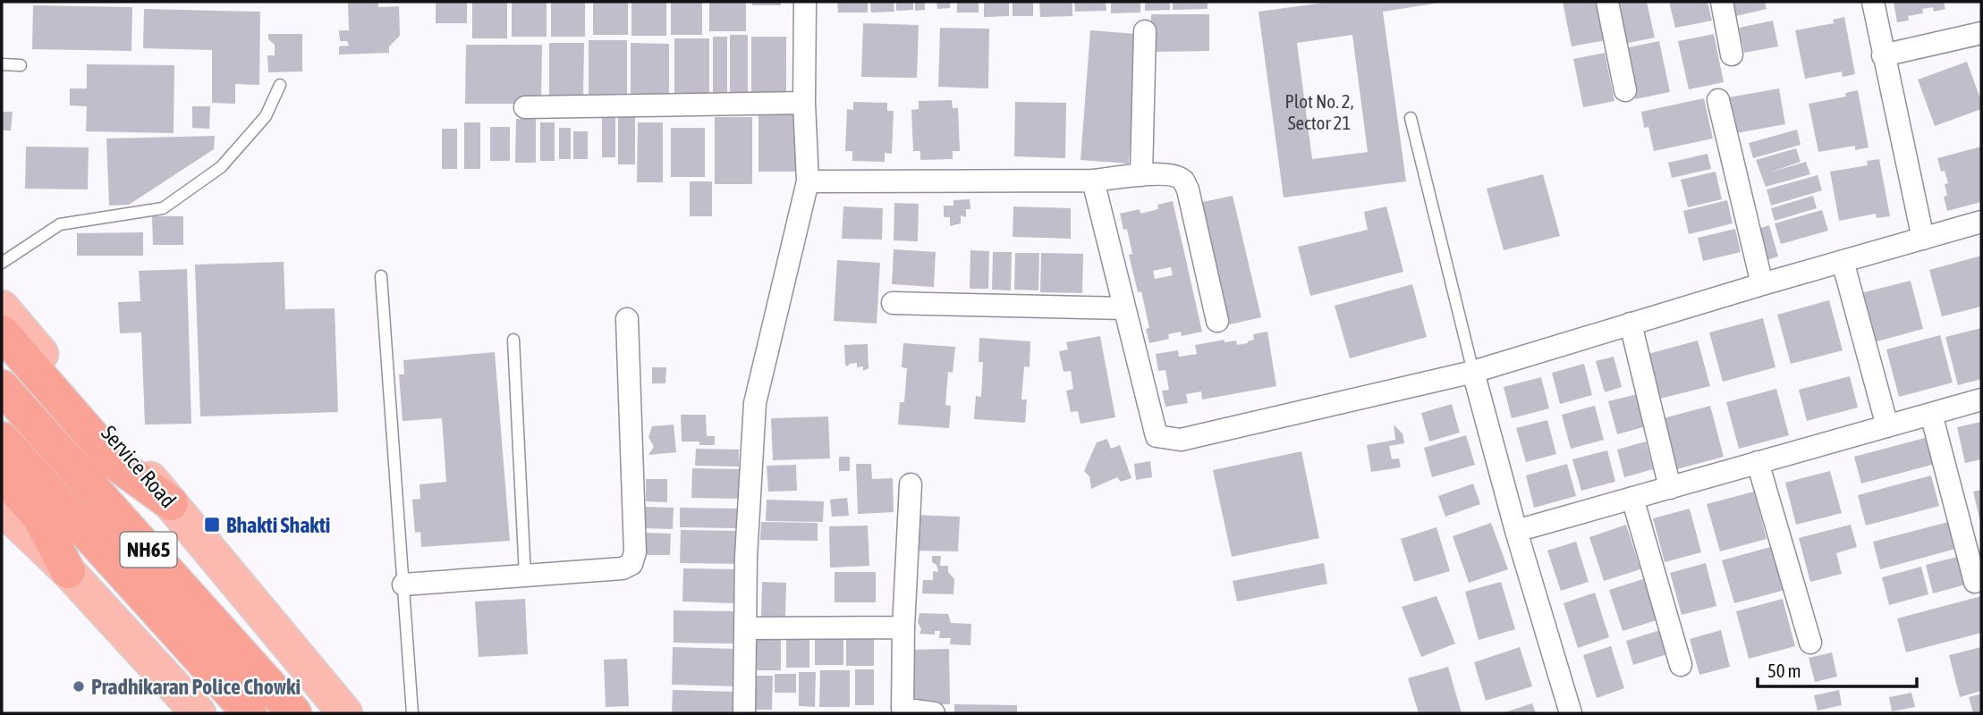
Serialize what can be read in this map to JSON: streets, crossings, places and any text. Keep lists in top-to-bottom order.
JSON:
{
  "streets": {
    "highway": ["NH65"],
    "main road": ["Service Road"]
  },
  "places": {
    "transit": ["Bhakti Shakti"],
    "other": ["Pradhikaran Police Chowki"]
  },
  "house_numbers": ["Plot No. 2, Sector 21"],
  "scale_bar": "50 m"
}
